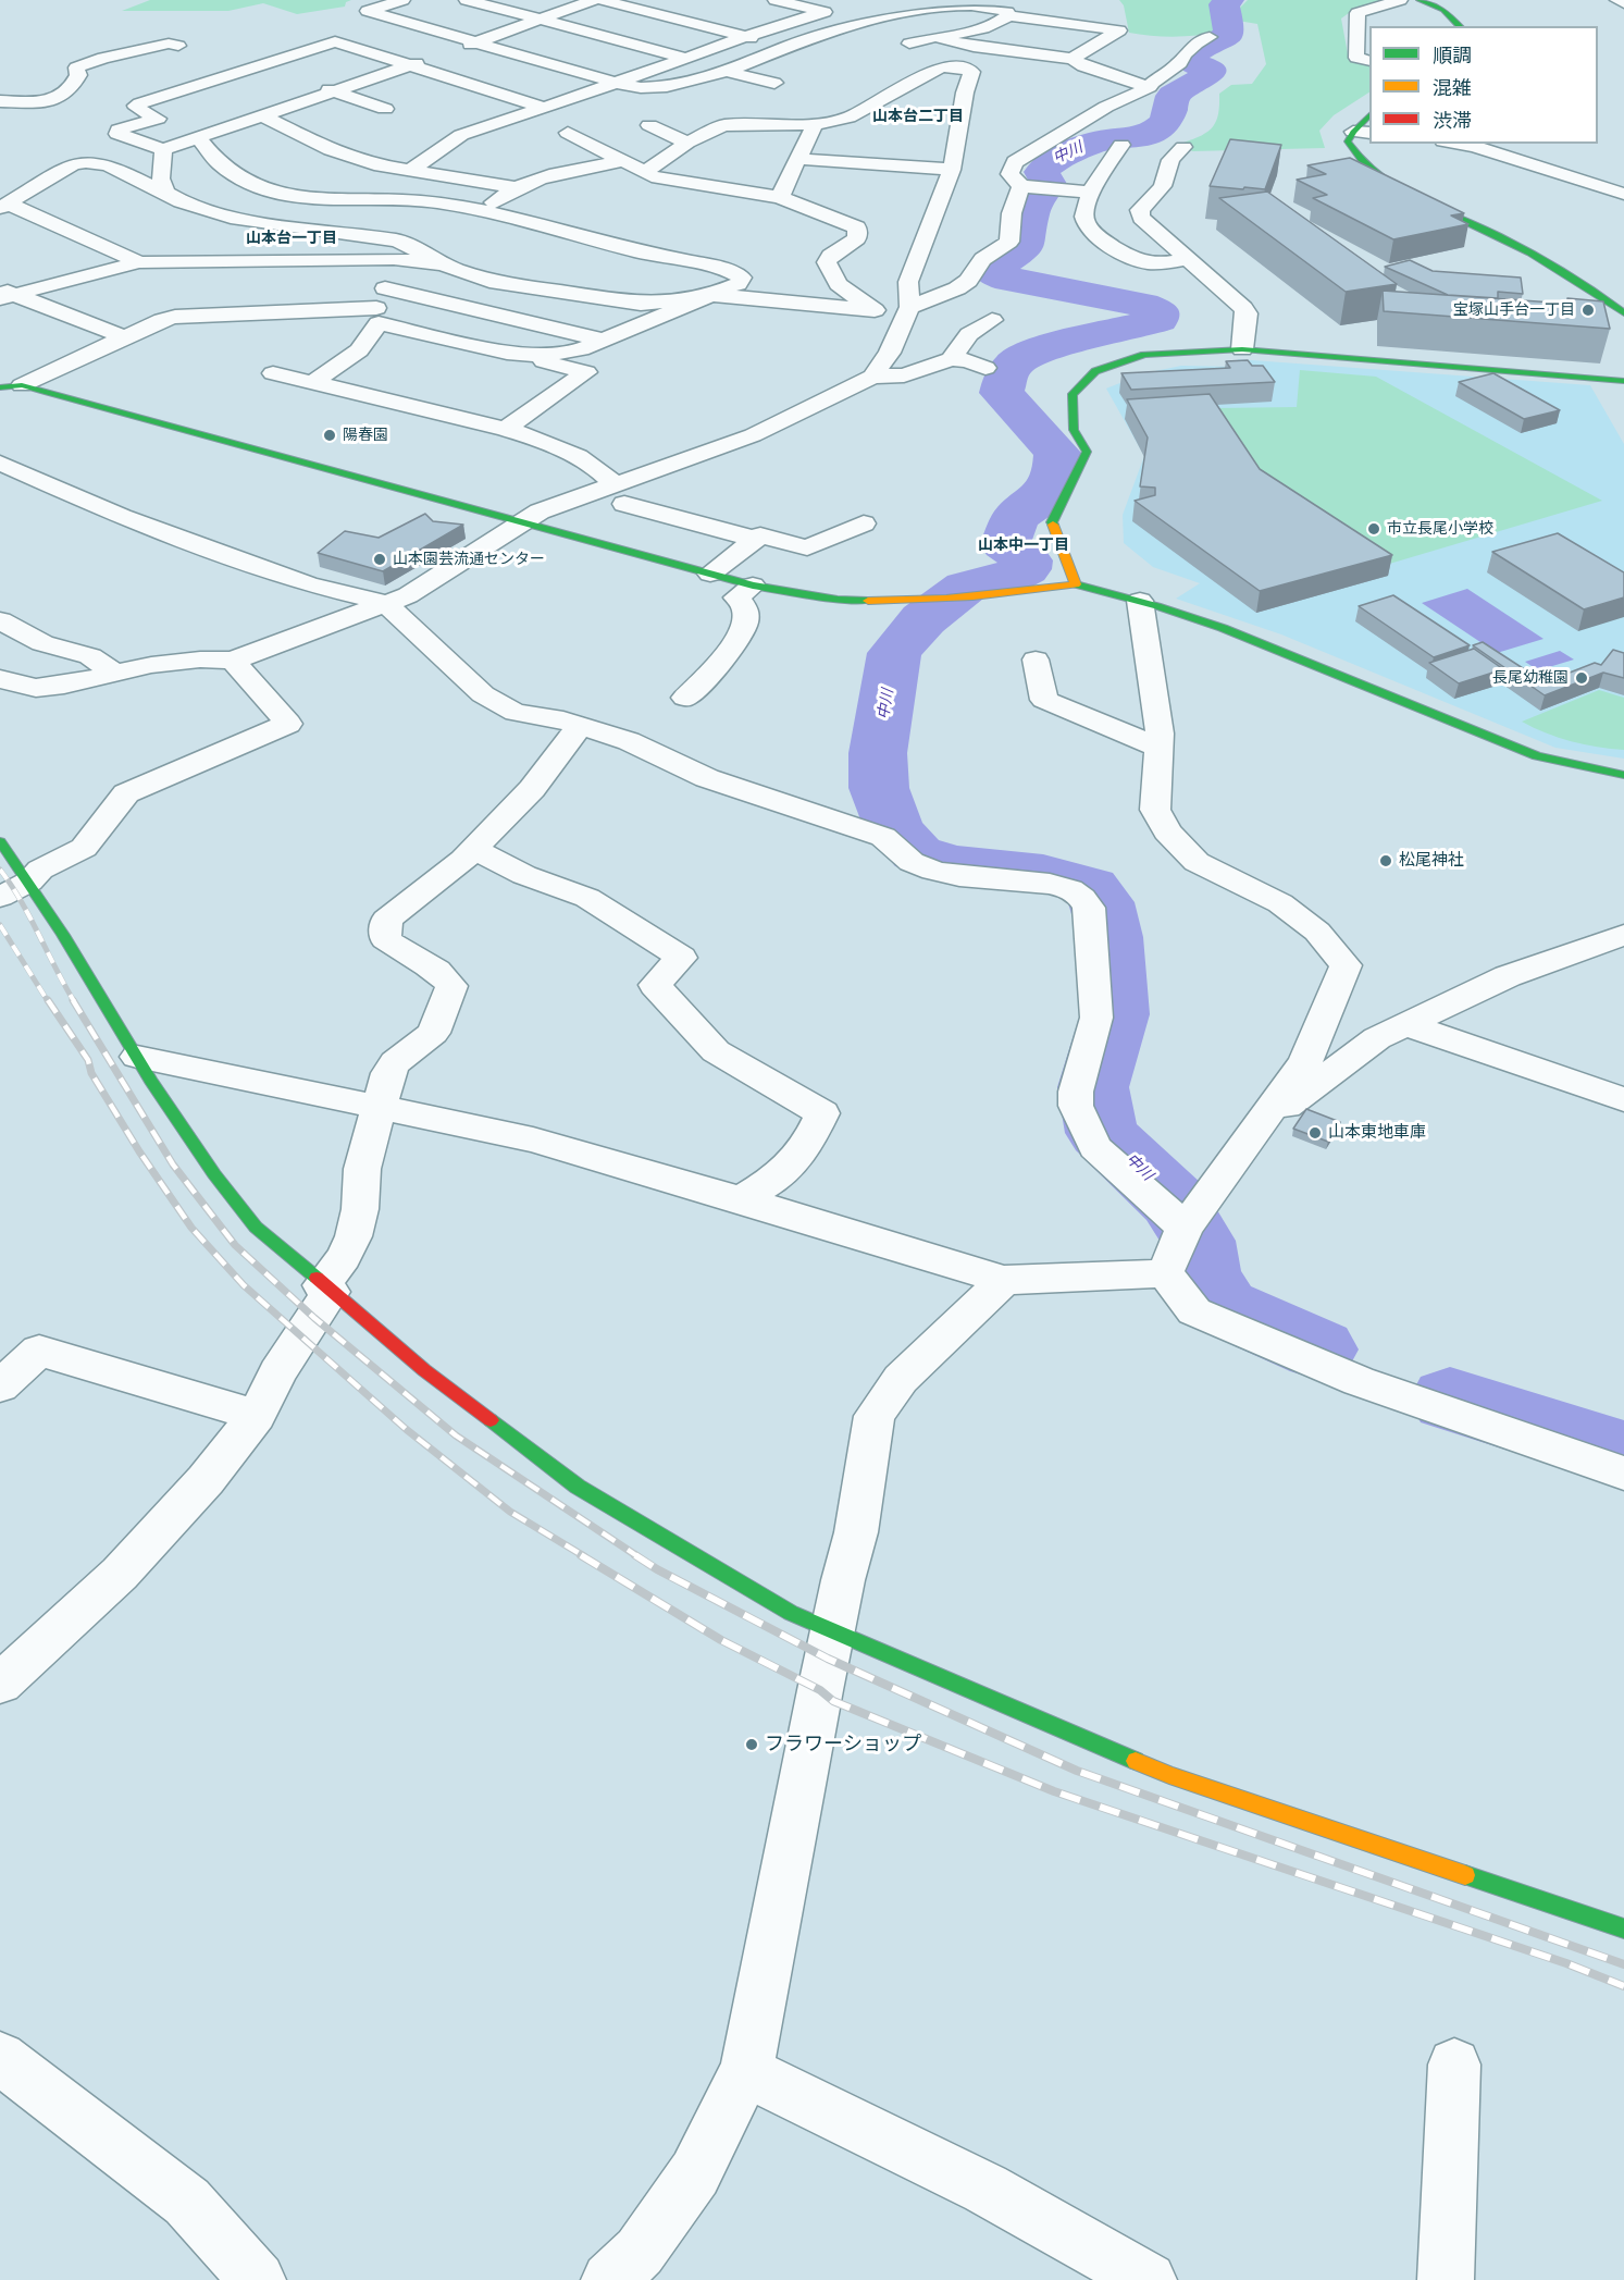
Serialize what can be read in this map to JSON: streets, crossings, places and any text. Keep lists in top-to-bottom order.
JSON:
{
  "districts": ["山本台二丁目", "山本台一丁目", "山本中一丁目"],
  "water": ["中川"],
  "places": [
    "宝塚山手台一丁目",
    "陽春園",
    "市立長尾小学校",
    "山本園芸流通センター",
    "長尾幼稚園",
    "松尾神社",
    "山本東地車庫",
    "フラワーショップ"
  ],
  "legend": ["順調", "混雑", "渋滞"]
}
